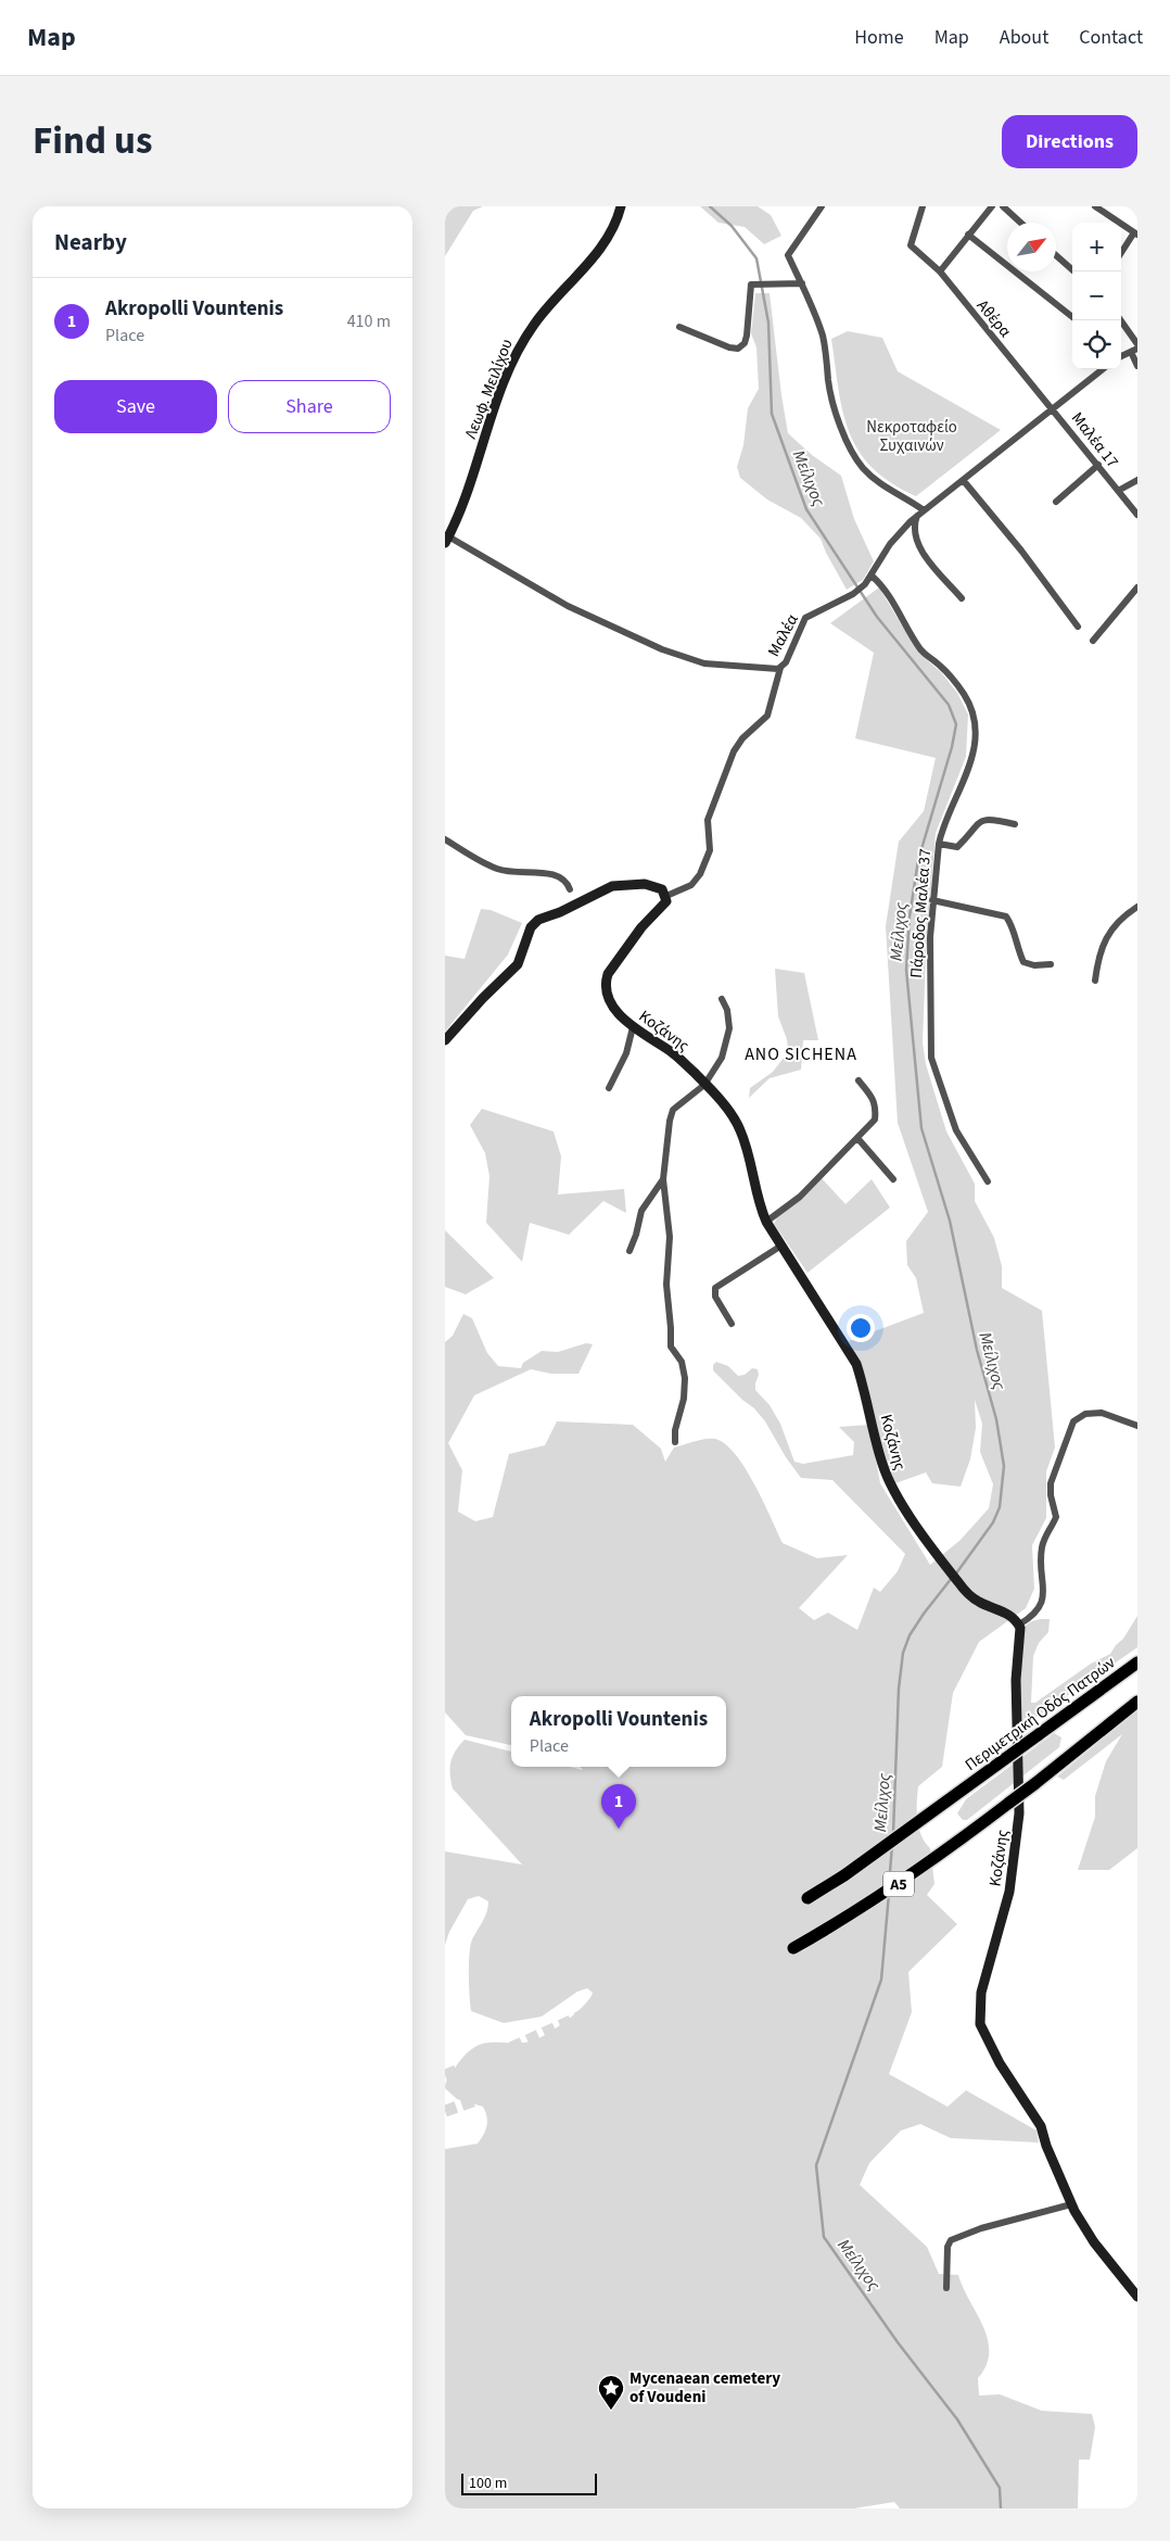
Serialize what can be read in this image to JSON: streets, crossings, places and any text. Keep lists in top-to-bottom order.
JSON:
{
  "streets": {
    "highway": ["Περιμετρική Οδός Πατρών", "Α5"],
    "street": [
      "Αθέρα",
      "Λεωφ. Μειλίχου",
      "Μαλέα 17",
      "Μαλέα",
      "Πάροδος Μαλέα 37",
      "Κοζάνης"
    ]
  },
  "crossings": [
    ["Αθέρα", "Μαλέα 17"],
    ["Αθέρα", "Μαλέα"],
    ["Λεωφ. Μειλίχου", "Μαλέα"],
    ["Μαλέα 17", "Μαλέα"],
    ["Μαλέα", "Πάροδος Μαλέα 37"]
  ],
  "districts": ["ANO SICHENA"],
  "water": ["Μείλιχος"],
  "parks": ["Νεκροταφείο Συχαινών"],
  "places": {
    "place": ["Mycenaean cemetery of Voudeni"]
  },
  "scale_bar": "100 m",
  "north": "top right",
  "page": {
    "header": "Map",
    "nav": [
      "Home",
      "Map",
      "About",
      "Contact"
    ],
    "title": "Find us",
    "buttons": [
      "Directions",
      ["Save", "Share"]
    ],
    "heading": "Nearby",
    "map_buttons": ["+", "−"],
    "list": [
      {
        "mark": "1",
        "name": "Akropolli Vountenis",
        "note": "Place",
        "value": "410 m"
      }
    ],
    "popup": ["Akropolli Vountenis", "Place"],
    "pins": "1",
    "scale": "100 m"
  }
}
